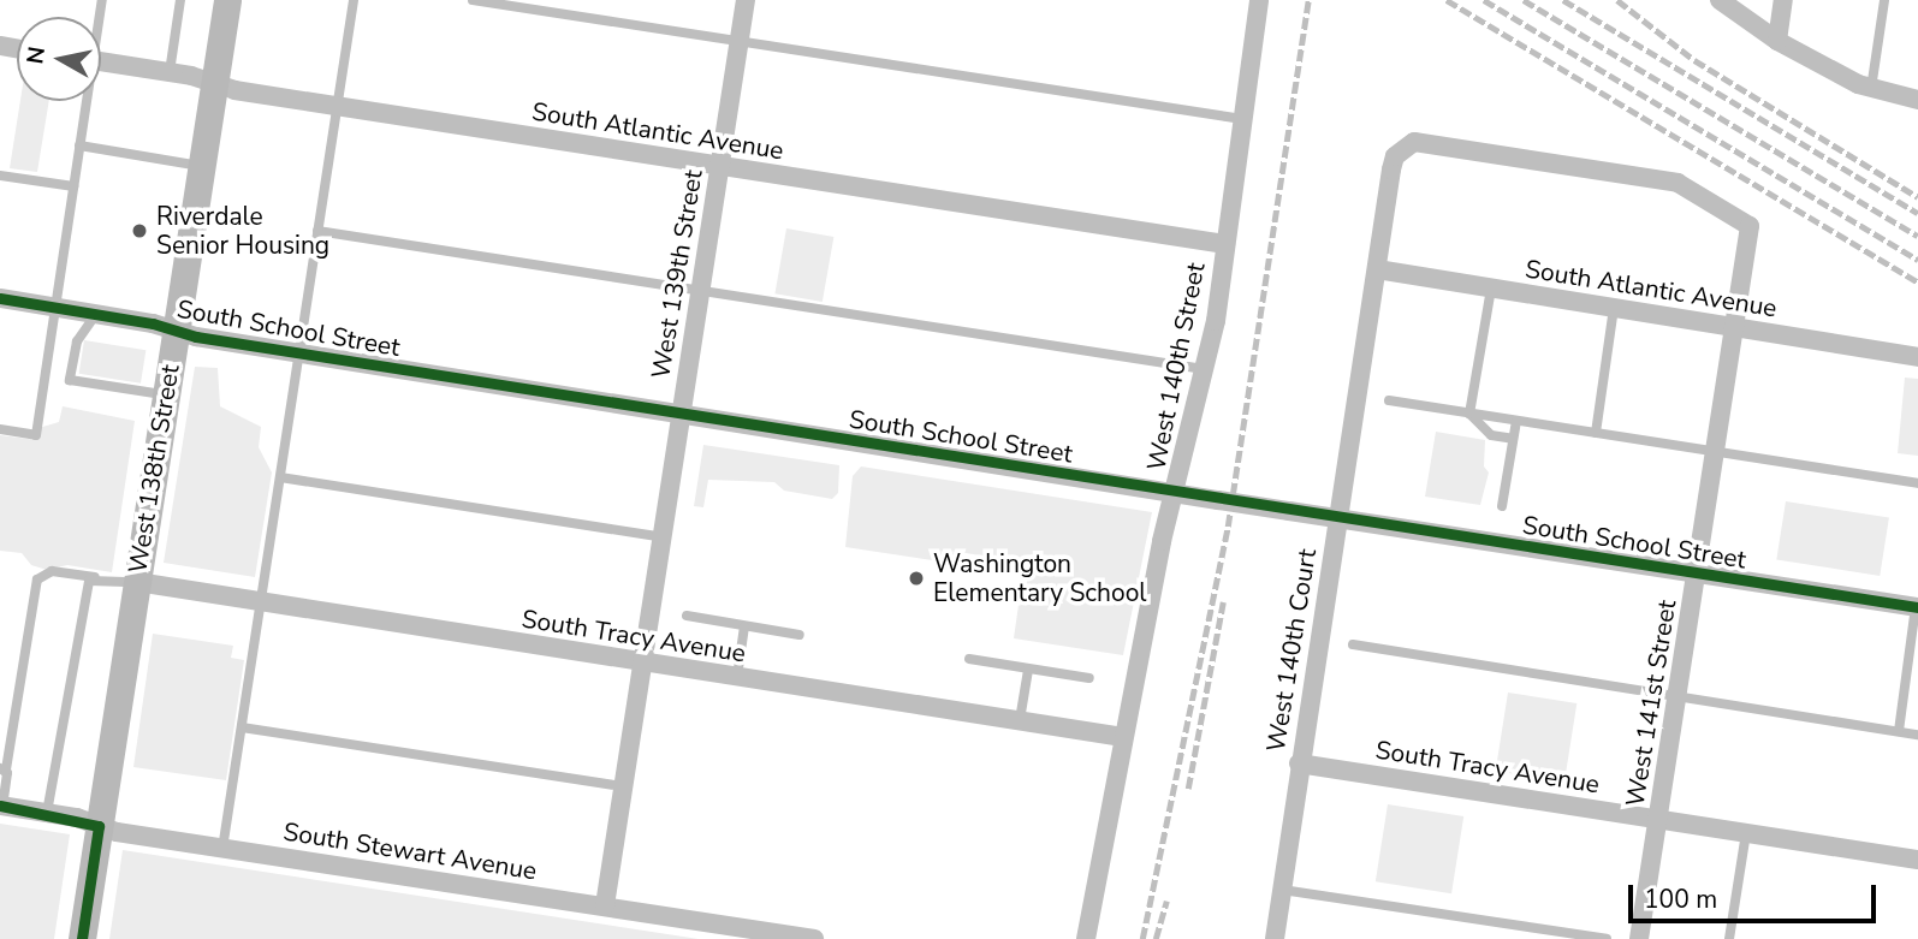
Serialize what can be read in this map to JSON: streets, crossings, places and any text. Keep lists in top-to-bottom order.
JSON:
{
  "streets": {
    "street": [
      "South Atlantic Avenue",
      "West 139th Street",
      "South School Street",
      "West 140th Street",
      "West 138th Street",
      "South Tracy Avenue",
      "West 140th Court",
      "West 141st Street",
      "South Stewart Avenue"
    ]
  },
  "crossings": [
    ["South Atlantic Avenue", "West 139th Street"],
    ["South Atlantic Avenue", "West 140th Street"],
    ["South Atlantic Avenue", "West 138th Street"],
    ["South Atlantic Avenue", "West 140th Court"],
    ["South Atlantic Avenue", "West 141st Street"],
    ["West 139th Street", "South School Street"],
    ["West 139th Street", "South Tracy Avenue"],
    ["West 139th Street", "South Stewart Avenue"],
    ["South School Street", "West 140th Street"],
    ["South School Street", "West 138th Street"],
    ["South School Street", "West 140th Court"],
    ["South School Street", "West 141st Street"],
    ["West 140th Street", "South Tracy Avenue"],
    ["West 138th Street", "South Tracy Avenue"],
    ["West 138th Street", "South Stewart Avenue"],
    ["South Tracy Avenue", "West 140th Court"],
    ["South Tracy Avenue", "West 141st Street"],
    ["West 140th Court", "West 141st Street"]
  ],
  "places": ["Riverdale Senior Housing", "Washington Elementary School"],
  "scale_bar": "100 m",
  "north": "left"
}
